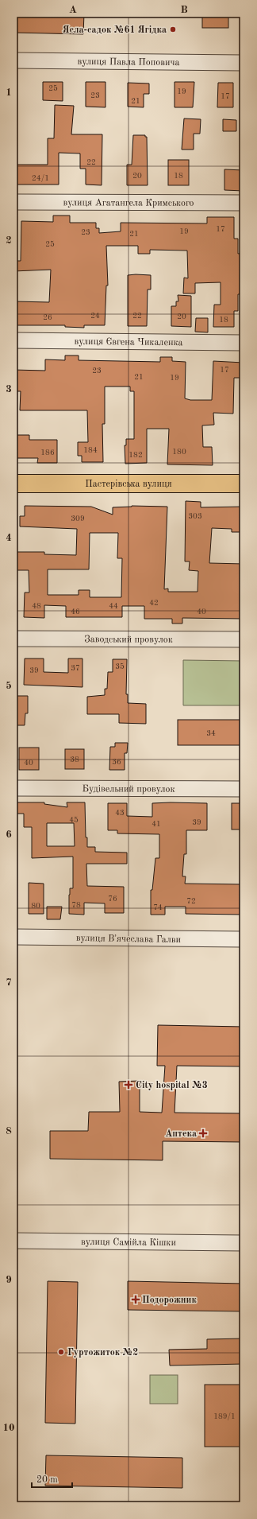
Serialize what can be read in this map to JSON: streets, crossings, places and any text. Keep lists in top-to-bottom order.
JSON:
{
  "streets": {
    "main road": ["Пастерівська вулиця"],
    "street": [
      "вулиця Павла Поповича",
      "вулиця Агатангела Кримського",
      "вулиця Євгена Чикаленка",
      "Заводський провулок",
      "Будівельний провулок",
      "вулиця Вʼячеслава Галви",
      "вулиця Самійла Кішки"
    ]
  },
  "places": {
    "other": ["Ясла-садок №61 Ягідка", "Гуртожиток №2"],
    "health": ["City hospital №3", "Аптека", "Подорожник"]
  },
  "house_numbers": [
    "25",
    "19",
    "23",
    "17",
    "21",
    "22",
    "20",
    "18",
    "24/1",
    "17",
    "19",
    "23",
    "21",
    "25",
    "24",
    "22",
    "20",
    "26",
    "18",
    "17",
    "23",
    "21",
    "19",
    "184",
    "180",
    "186",
    "182",
    "303",
    "309",
    "42",
    "48",
    "44",
    "46",
    "40",
    "35",
    "37",
    "39",
    "34",
    "38",
    "36",
    "40",
    "43",
    "45",
    "39",
    "41",
    "76",
    "72",
    "78",
    "80",
    "74",
    "189/1"
  ],
  "scale_bar": "20 m",
  "grid": {
    "columns": ["A", "B"],
    "rows": [
      "1",
      "2",
      "3",
      "4",
      "5",
      "6",
      "7",
      "8",
      "9",
      "10"
    ]
  }
}
